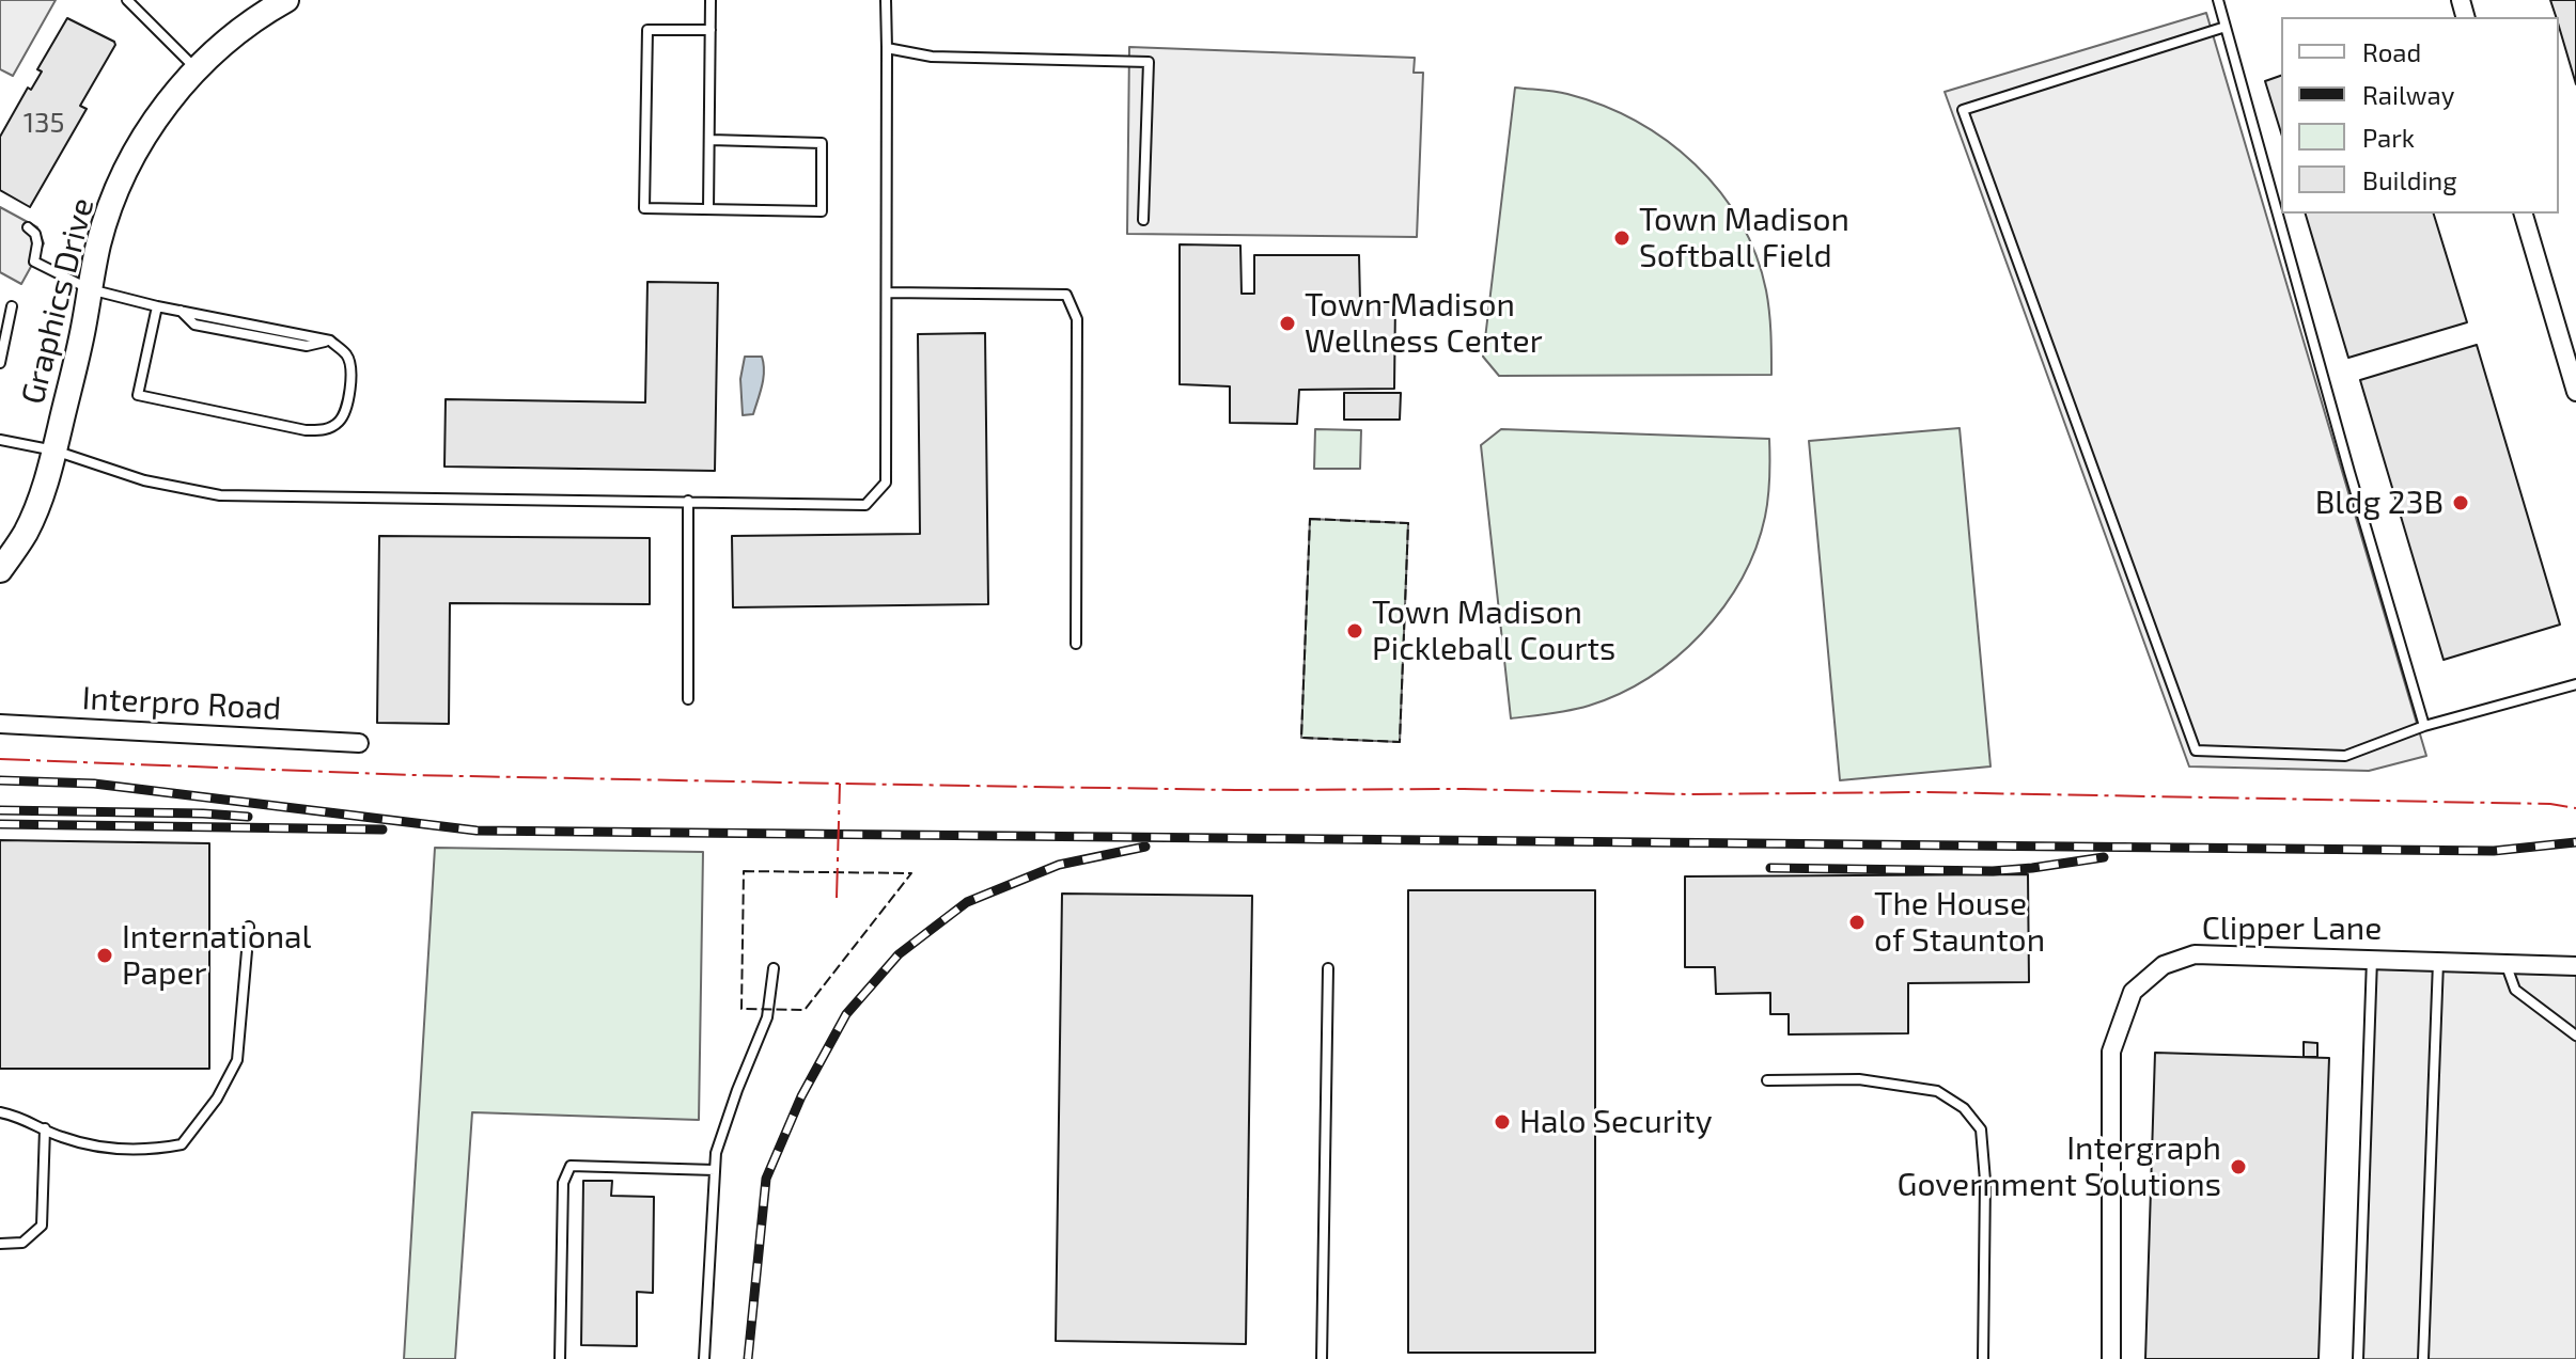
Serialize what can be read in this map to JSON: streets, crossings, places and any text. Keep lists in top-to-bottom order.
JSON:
{
  "streets": {
    "street": ["Graphics Drive", "Interpro Road", "Clipper Lane"]
  },
  "places": [
    "Town Madison Softball Field",
    "Town Madison Wellness Center",
    "Bldg 23B",
    "Town Madison Pickleball Courts",
    "The House of Staunton",
    "International Paper",
    "Halo Security",
    "Intergraph Government Solutions"
  ],
  "house_numbers": ["135"],
  "legend": [
    "Road",
    "Railway",
    "Park",
    "Building"
  ]
}
